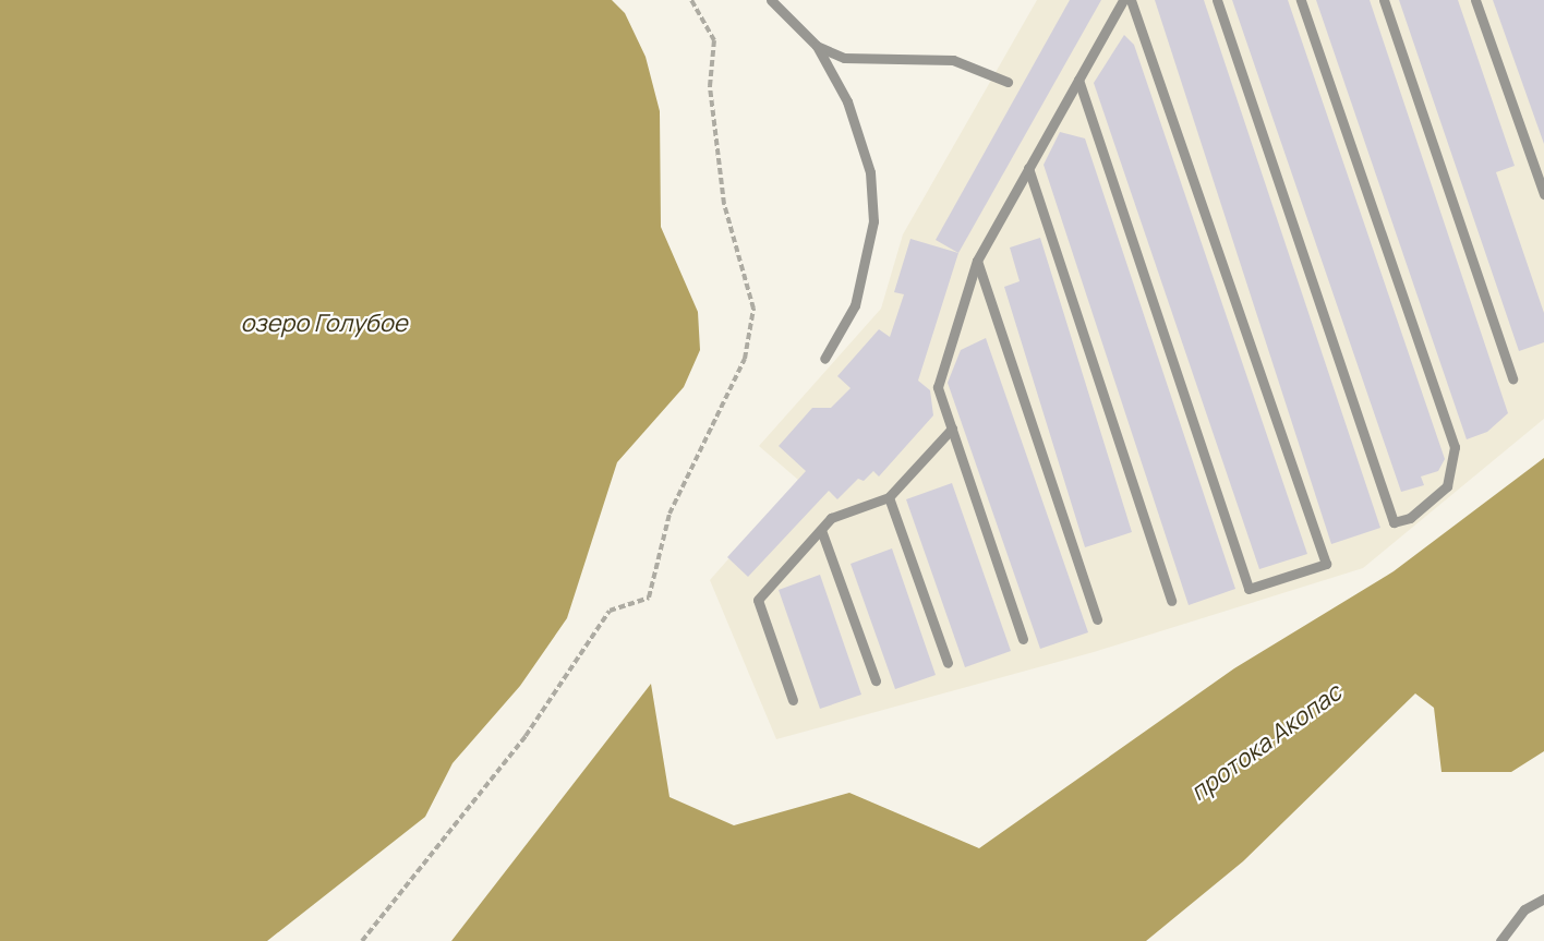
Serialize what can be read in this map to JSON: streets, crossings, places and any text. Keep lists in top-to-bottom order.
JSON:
{
  "water": ["озеро Голубое", "протока Акопас"]
}
